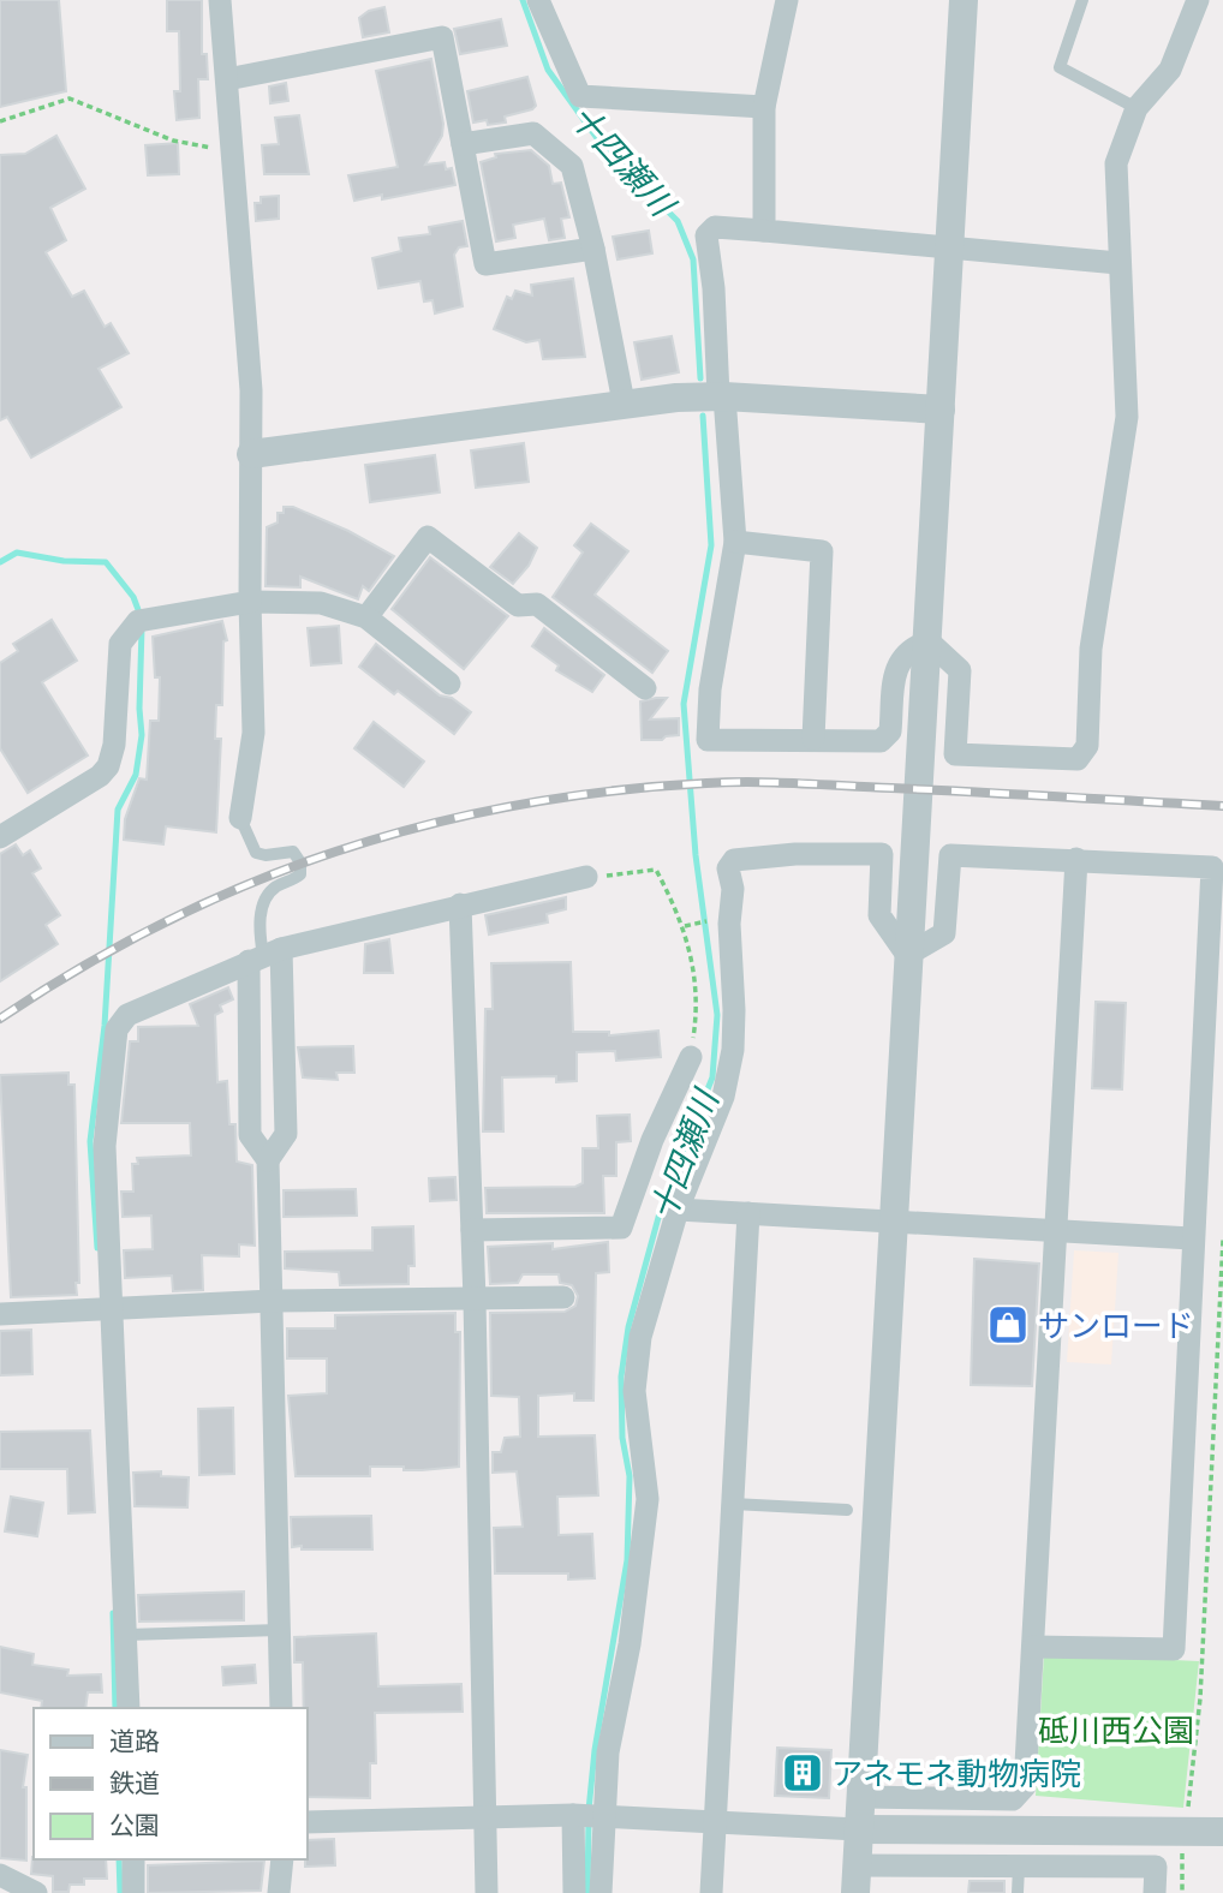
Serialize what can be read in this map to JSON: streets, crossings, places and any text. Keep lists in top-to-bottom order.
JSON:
{
  "water": ["十四瀬川"],
  "parks": ["砥川西公園"],
  "places": {
    "shop": ["サンロード"],
    "building": ["アネモネ動物病院"]
  },
  "legend": ["道路", "鉄道", "公園"]
}
